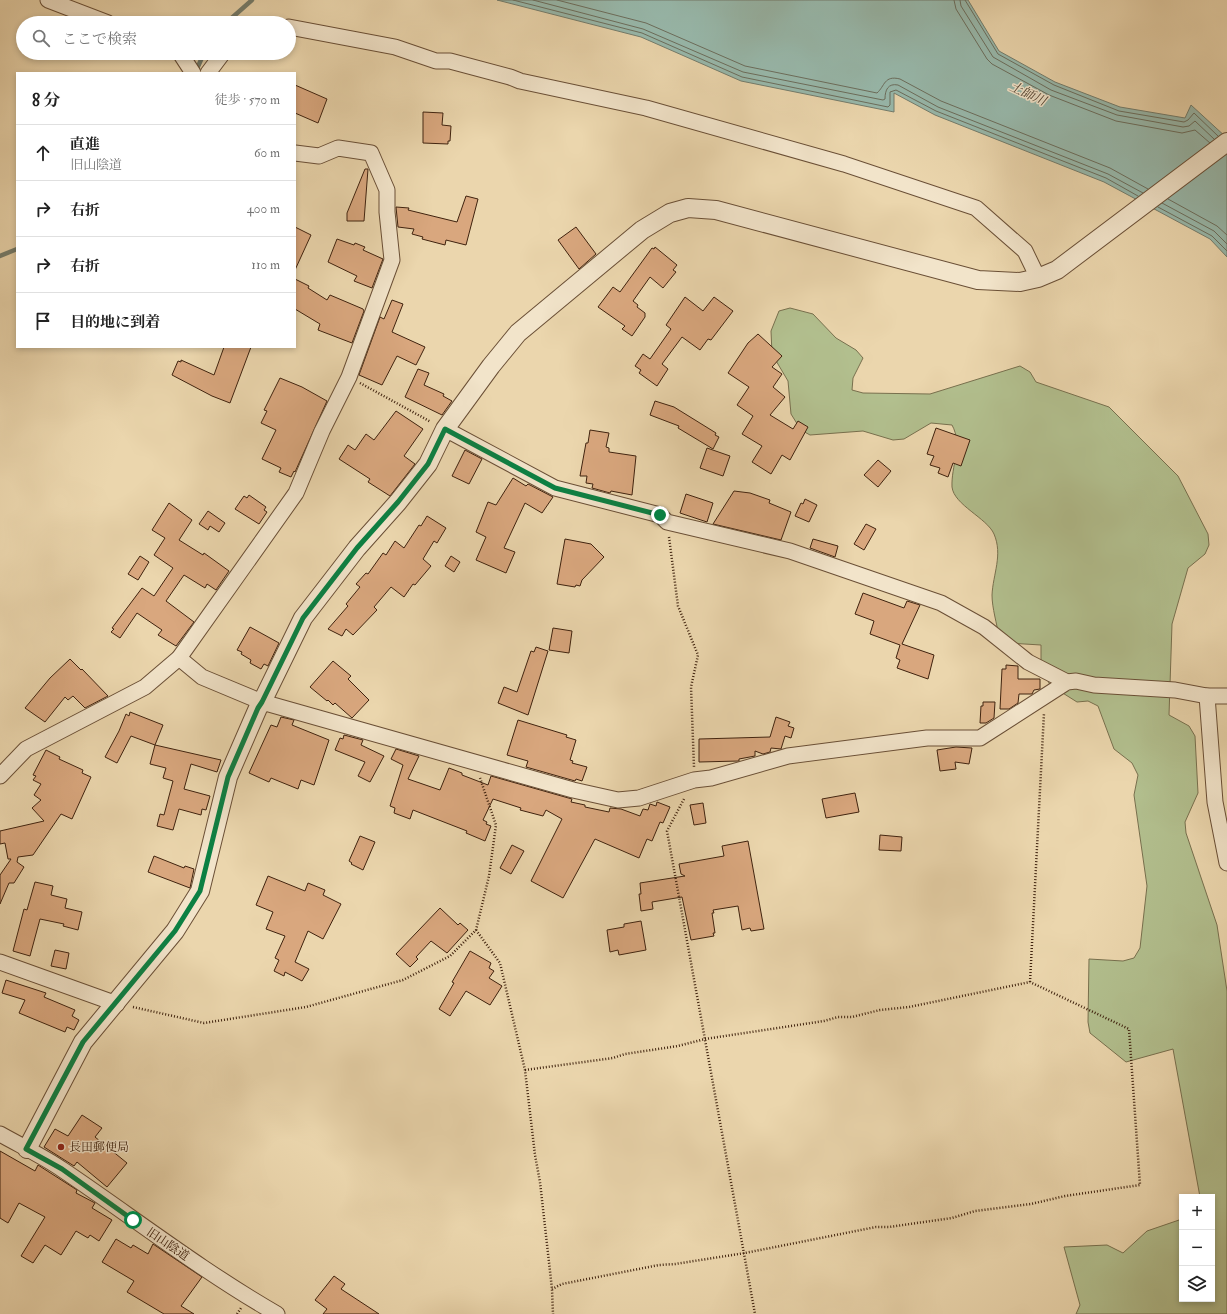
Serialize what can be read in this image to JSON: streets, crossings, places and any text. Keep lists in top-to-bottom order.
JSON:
{
  "streets": {
    "street": ["旧山陰道"]
  },
  "water": ["土師川"],
  "places": ["長田郵便局"],
  "page": {
    "search": "ここで検索",
    "heading": ["8 分", "徒歩 · 570 m"],
    "list": [
      ["直進", "旧山陰道", "60 m"],
      ["右折", "400 m"],
      ["右折", "110 m"],
      "目的地に到着"
    ],
    "map_buttons": ["+", "−"]
  }
}
